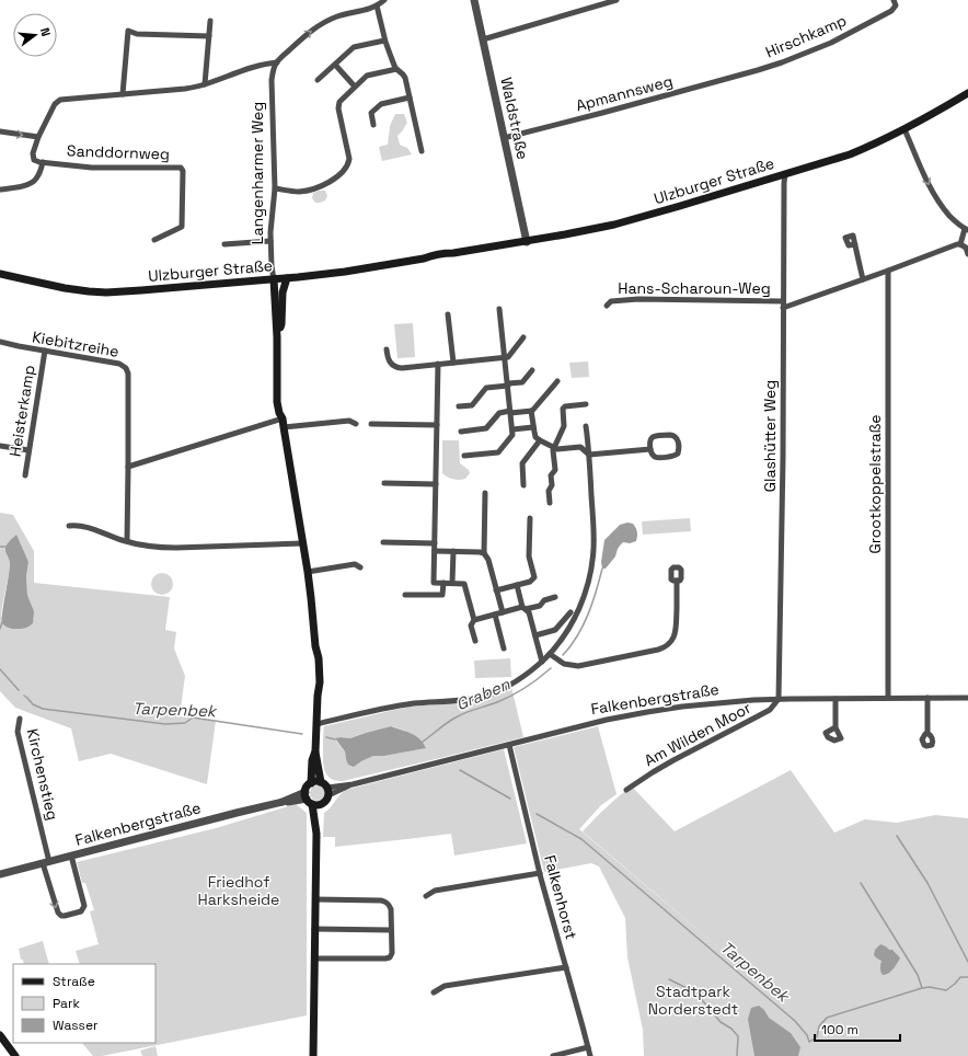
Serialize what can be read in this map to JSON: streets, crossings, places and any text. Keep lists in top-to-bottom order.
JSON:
{
  "streets": {
    "main road": ["Langenharmer Weg", "Ulzburger Straße"],
    "street": [
      "Hirschkamp",
      "Apmannsweg",
      "Waldstraße",
      "Sanddornweg",
      "Hans-Scharoun-Weg",
      "Kiebitzreihe",
      "Heisterkamp",
      "Glashütter Weg",
      "Grootkoppelstraße",
      "Falkenbergstraße",
      "Am Wilden Moor",
      "Kirchenstieg",
      "Falkenhorst"
    ]
  },
  "crossings": [
    ["Hirschkamp", "Apmannsweg"],
    ["Apmannsweg", "Waldstraße"],
    ["Waldstraße", "Ulzburger Straße"],
    ["Langenharmer Weg", "Ulzburger Straße"],
    ["Langenharmer Weg", "Falkenbergstraße"],
    ["Ulzburger Straße", "Glashütter Weg"],
    ["Hans-Scharoun-Weg", "Glashütter Weg"],
    ["Kiebitzreihe", "Heisterkamp"],
    ["Glashütter Weg", "Falkenbergstraße"],
    ["Glashütter Weg", "Am Wilden Moor"],
    ["Grootkoppelstraße", "Falkenbergstraße"],
    ["Falkenbergstraße", "Am Wilden Moor"],
    ["Falkenbergstraße", "Kirchenstieg"],
    ["Falkenbergstraße", "Falkenhorst"]
  ],
  "water": ["Graben", "Tarpenbek"],
  "parks": ["Friedhof Harksheide", "Stadtpark Norderstedt"],
  "legend": ["Straße", "Park", "Wasser"],
  "scale_bar": "100 m",
  "north": "right"
}
